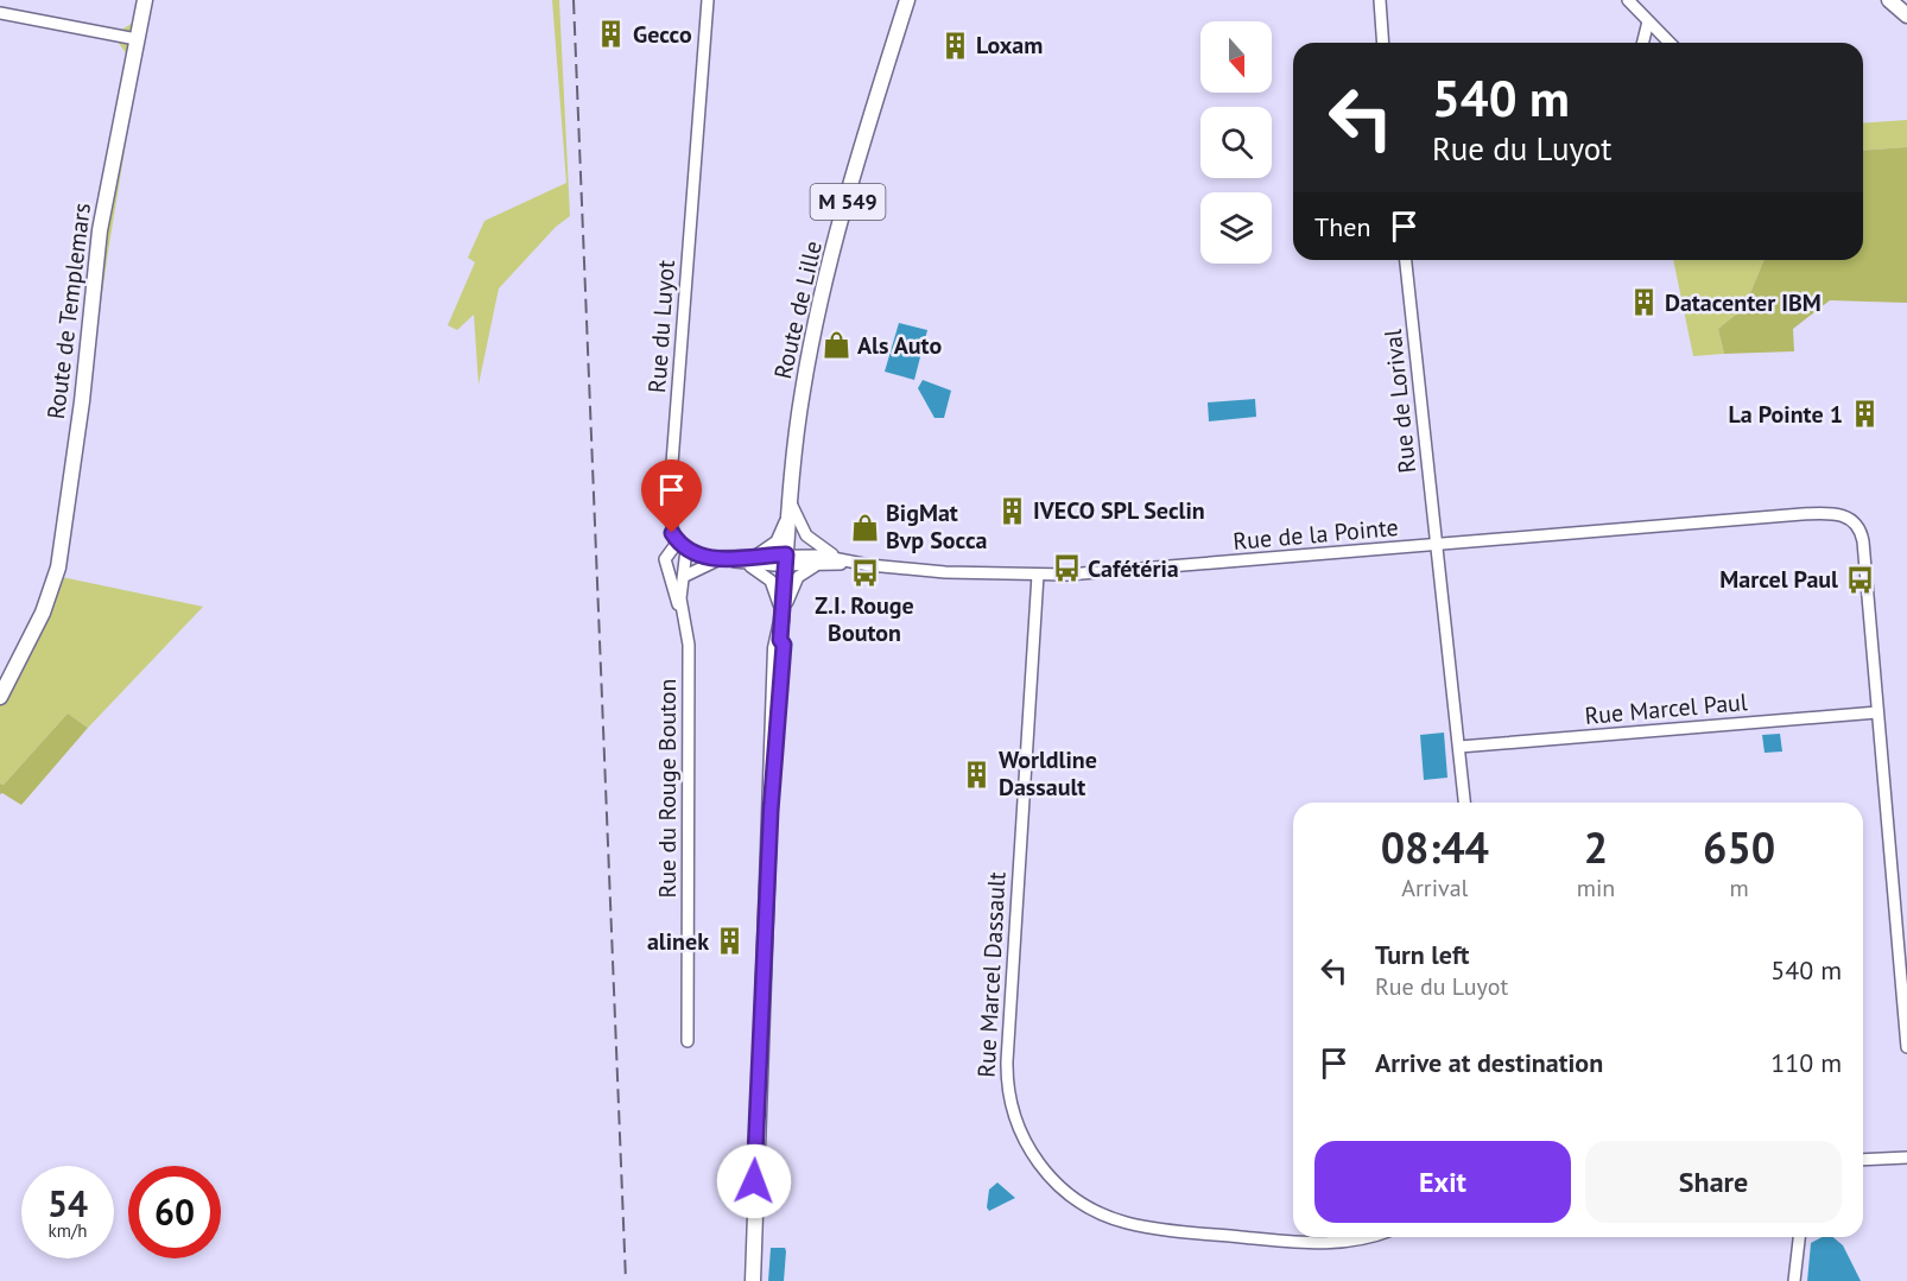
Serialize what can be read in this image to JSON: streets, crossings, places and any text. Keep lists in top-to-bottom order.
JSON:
{
  "streets": {
    "main road": ["M 549", "Route de Lille", "Route de Templemars"],
    "street": [
      "Rue du Luyot",
      "Rue de Lorival",
      "Rue de la Pointe",
      "Rue Marcel Paul",
      "Rue du Rouge Bouton",
      "Rue Marcel Dassault"
    ]
  },
  "crossings": [
    ["M 549", "Route de Lille"],
    ["Rue du Luyot", "Rue du Rouge Bouton"],
    ["Rue de Lorival", "Rue de la Pointe"],
    ["Rue de la Pointe", "Rue Marcel Paul"],
    ["Rue de la Pointe", "Rue Marcel Dassault"]
  ],
  "places": {
    "building": [
      "Gecco",
      "Loxam",
      "Datacenter IBM",
      "La Pointe 1",
      "IVECO SPL Seclin",
      "Worldline Dassault",
      "alinek"
    ],
    "shop": ["Als Auto", "BigMat Bvp Socca"],
    "bus stop": ["Cafétéria", "Z.I. Rouge Bouton", "Marcel Paul"]
  },
  "north": "bottom",
  "page": {
    "turn": ["540 m", "Rue du Luyot"],
    "then": "Then",
    "eta": [
      "08:44",
      "Arrival",
      "2",
      "min",
      "650",
      "m"
    ],
    "list": [
      {
        "name": "Turn left",
        "note": "Rue du Luyot",
        "value": "540 m"
      },
      {
        "name": "Arrive at destination",
        "value": "110 m"
      }
    ],
    "buttons": ["Exit", "Share"],
    "speed": "54 km/h",
    "limit": "60"
  }
}
